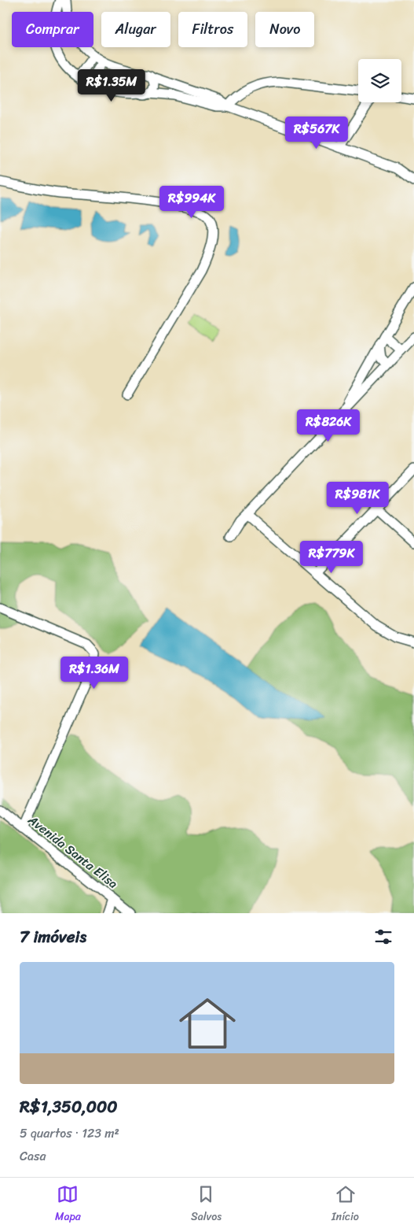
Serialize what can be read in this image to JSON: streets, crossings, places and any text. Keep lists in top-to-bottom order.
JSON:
{
  "streets": {
    "street": ["Avenida Santa Elisa"]
  },
  "page": {
    "chip": [
      "Comprar",
      "Alugar",
      "Filtros",
      "Novo"
    ],
    "price": [
      "R$1.35M",
      "R$567K",
      "R$994K",
      "R$826K",
      "R$981K",
      "R$779K",
      "R$1.36M"
    ],
    "heading": "7 imóveis",
    "list": [
      {
        "name": "R$1,350,000",
        "note": "5 quartos · 123 m² · Casa"
      }
    ],
    "tabs": ["Mapa", "Salvos", "Início"]
  }
}
